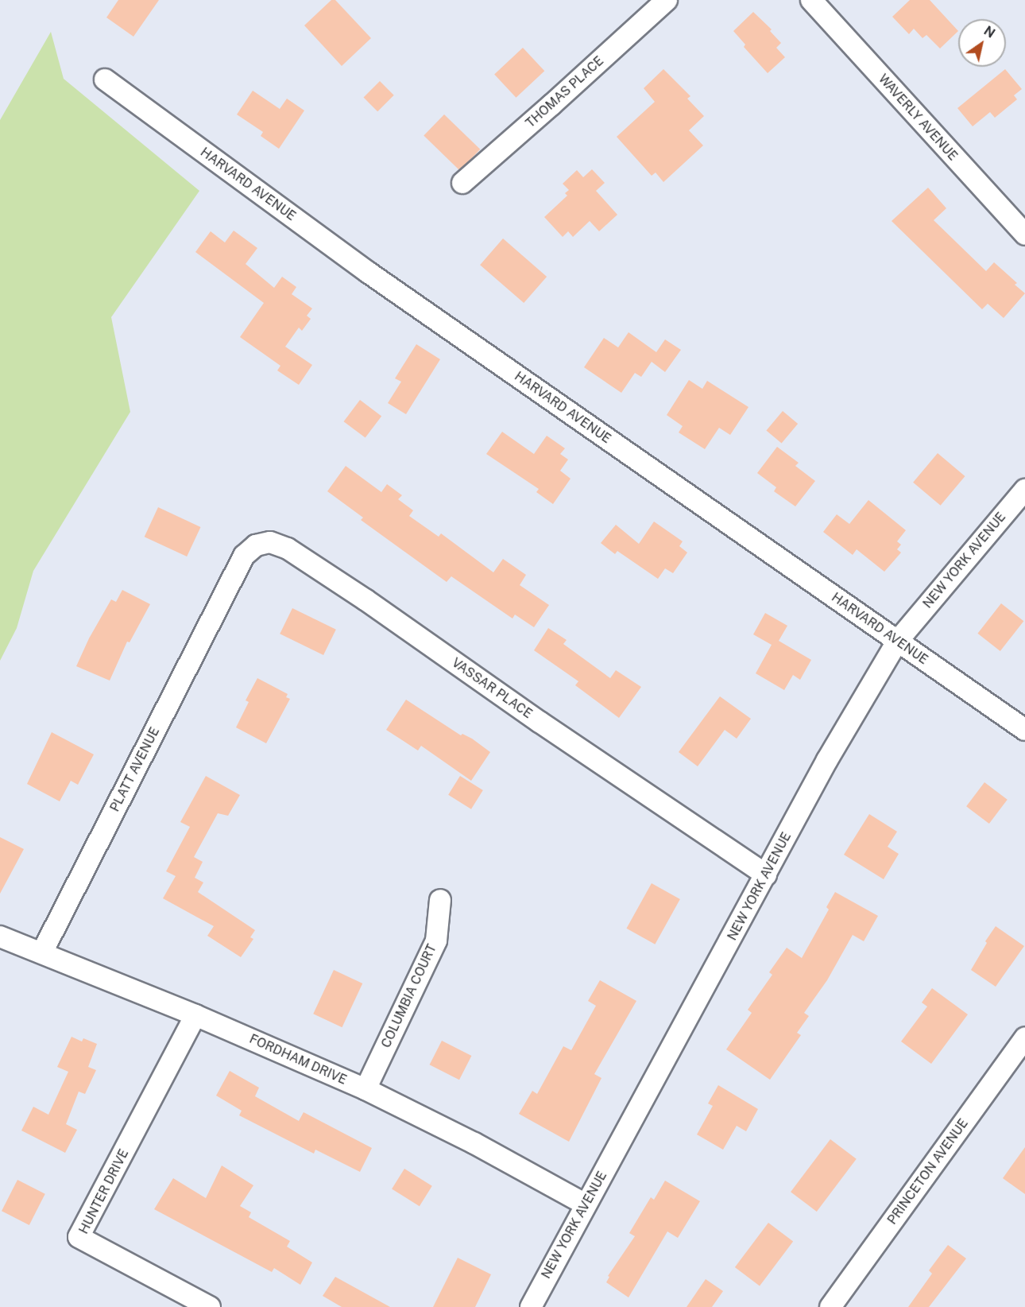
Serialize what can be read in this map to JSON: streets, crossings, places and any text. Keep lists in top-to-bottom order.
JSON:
{
  "streets": {
    "street": [
      "THOMAS PLACE",
      "WAVERLY AVENUE",
      "HARVARD AVENUE",
      "NEW YORK AVENUE",
      "VASSAR PLACE",
      "PLATT AVENUE",
      "COLUMBIA COURT",
      "FORDHAM DRIVE",
      "PRINCETON AVENUE",
      "HUNTER DRIVE"
    ]
  },
  "crossings": [
    ["HARVARD AVENUE", "NEW YORK AVENUE"],
    ["NEW YORK AVENUE", "VASSAR PLACE"],
    ["NEW YORK AVENUE", "FORDHAM DRIVE"],
    ["VASSAR PLACE", "PLATT AVENUE"],
    ["PLATT AVENUE", "FORDHAM DRIVE"],
    ["COLUMBIA COURT", "FORDHAM DRIVE"],
    ["FORDHAM DRIVE", "HUNTER DRIVE"]
  ],
  "north": "top right"
}
